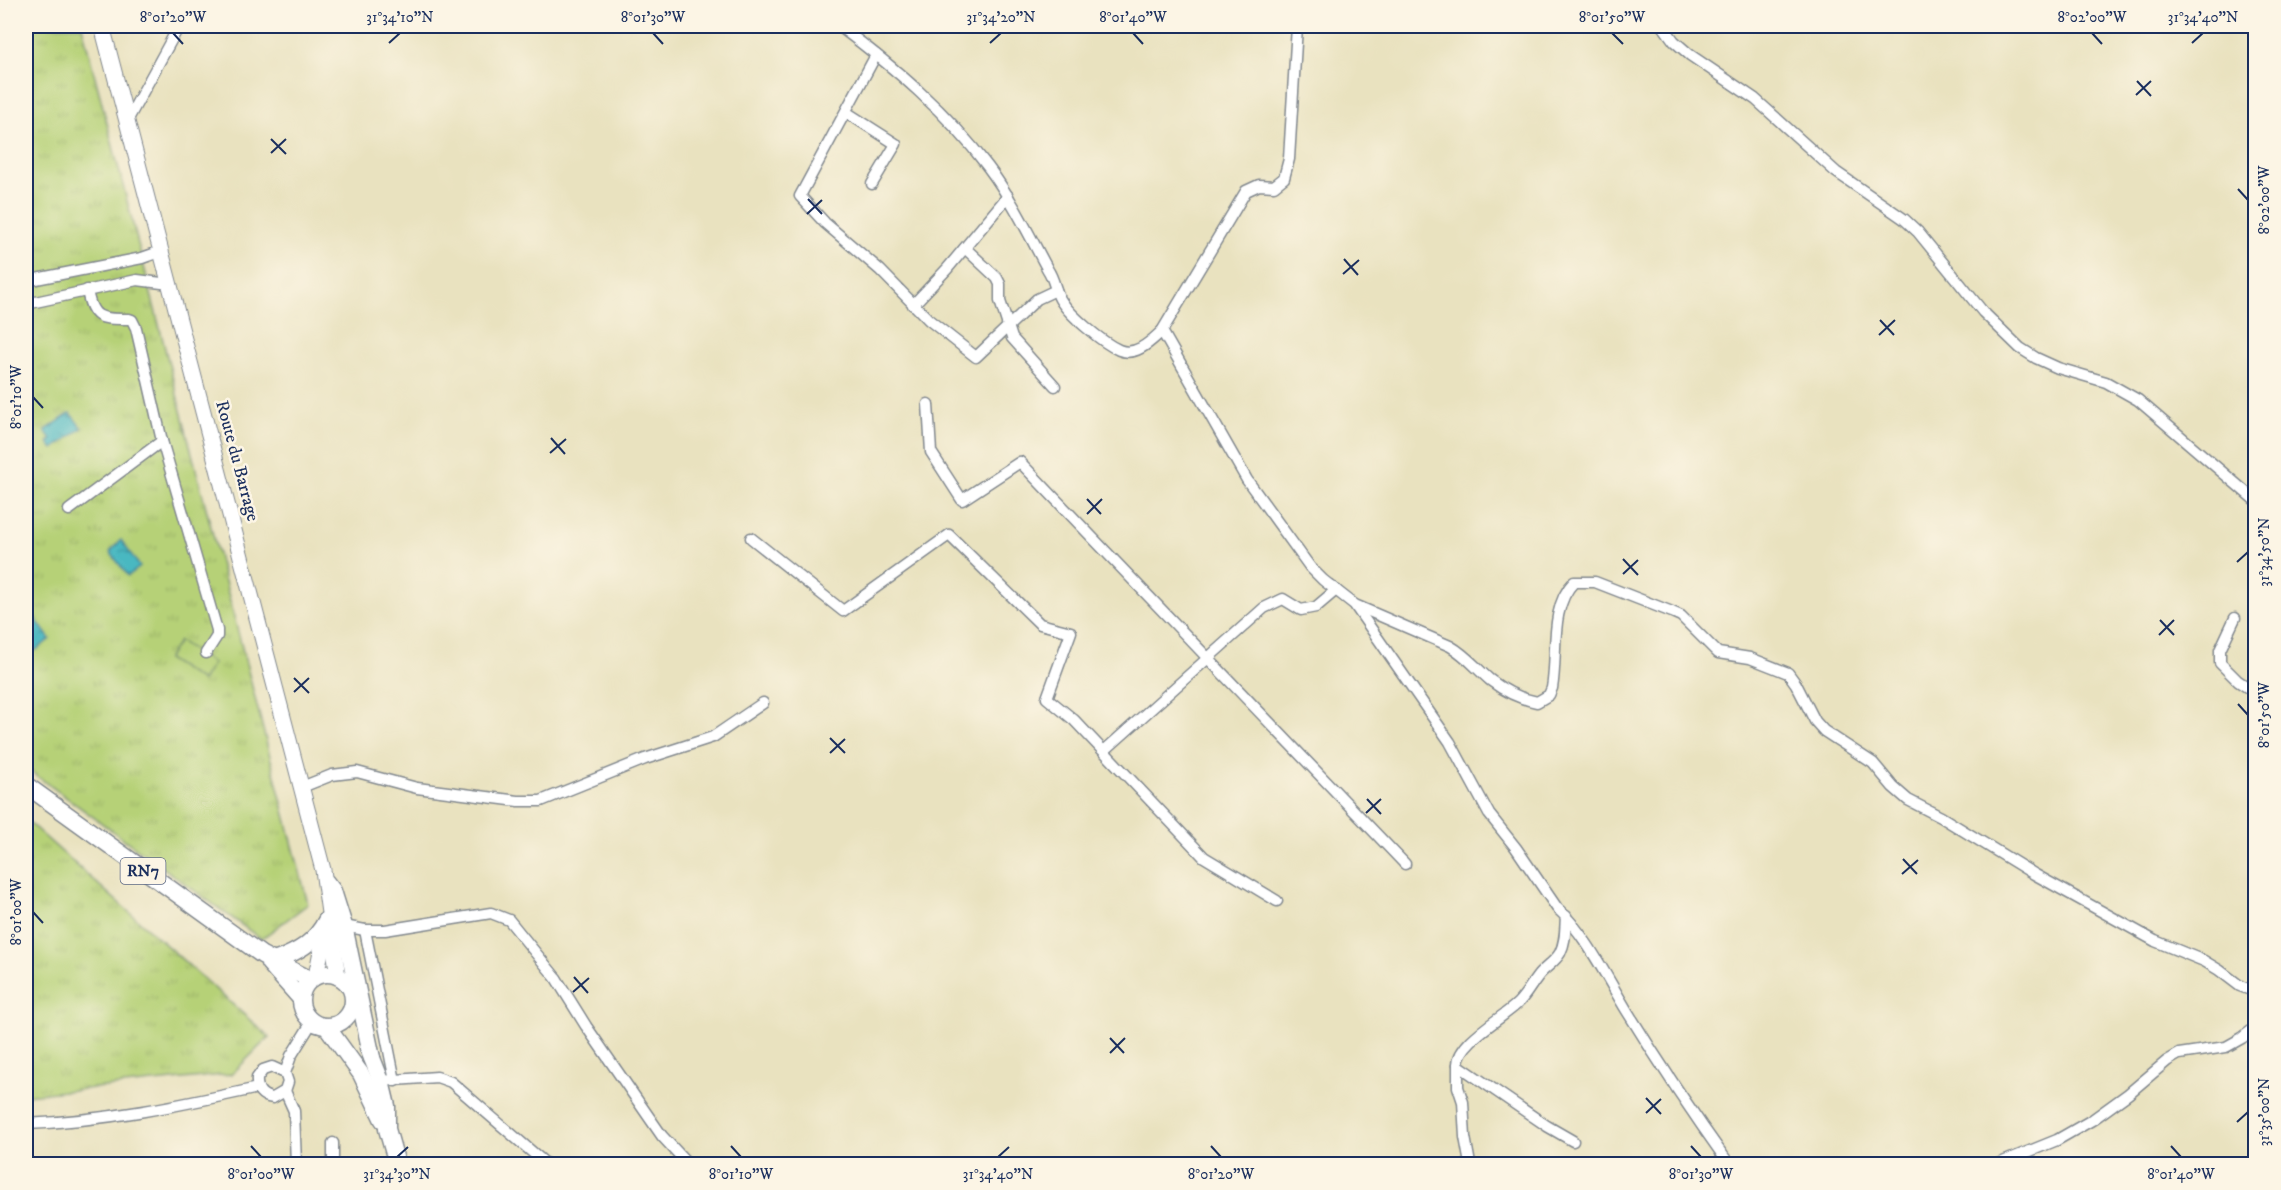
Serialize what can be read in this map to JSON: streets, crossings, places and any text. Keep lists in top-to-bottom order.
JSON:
{
  "streets": {
    "main road": ["Route du Barrage", "RN7"]
  },
  "crossings": [
    ["Route du Barrage", "RN7"]
  ],
  "coordinates": [
    "8°01'20\"W",
    "31°34'10\"N",
    "8°01'30\"W",
    "31°34'20\"N",
    "8°01'40\"W",
    "8°01'50\"W",
    "8°02'00\"W",
    "31°34'40\"N",
    "8°01'10\"W",
    "31°34'50\"N",
    "8°01'00\"W",
    "31°35'00\"N",
    "31°34'30\"N"
  ]
}
